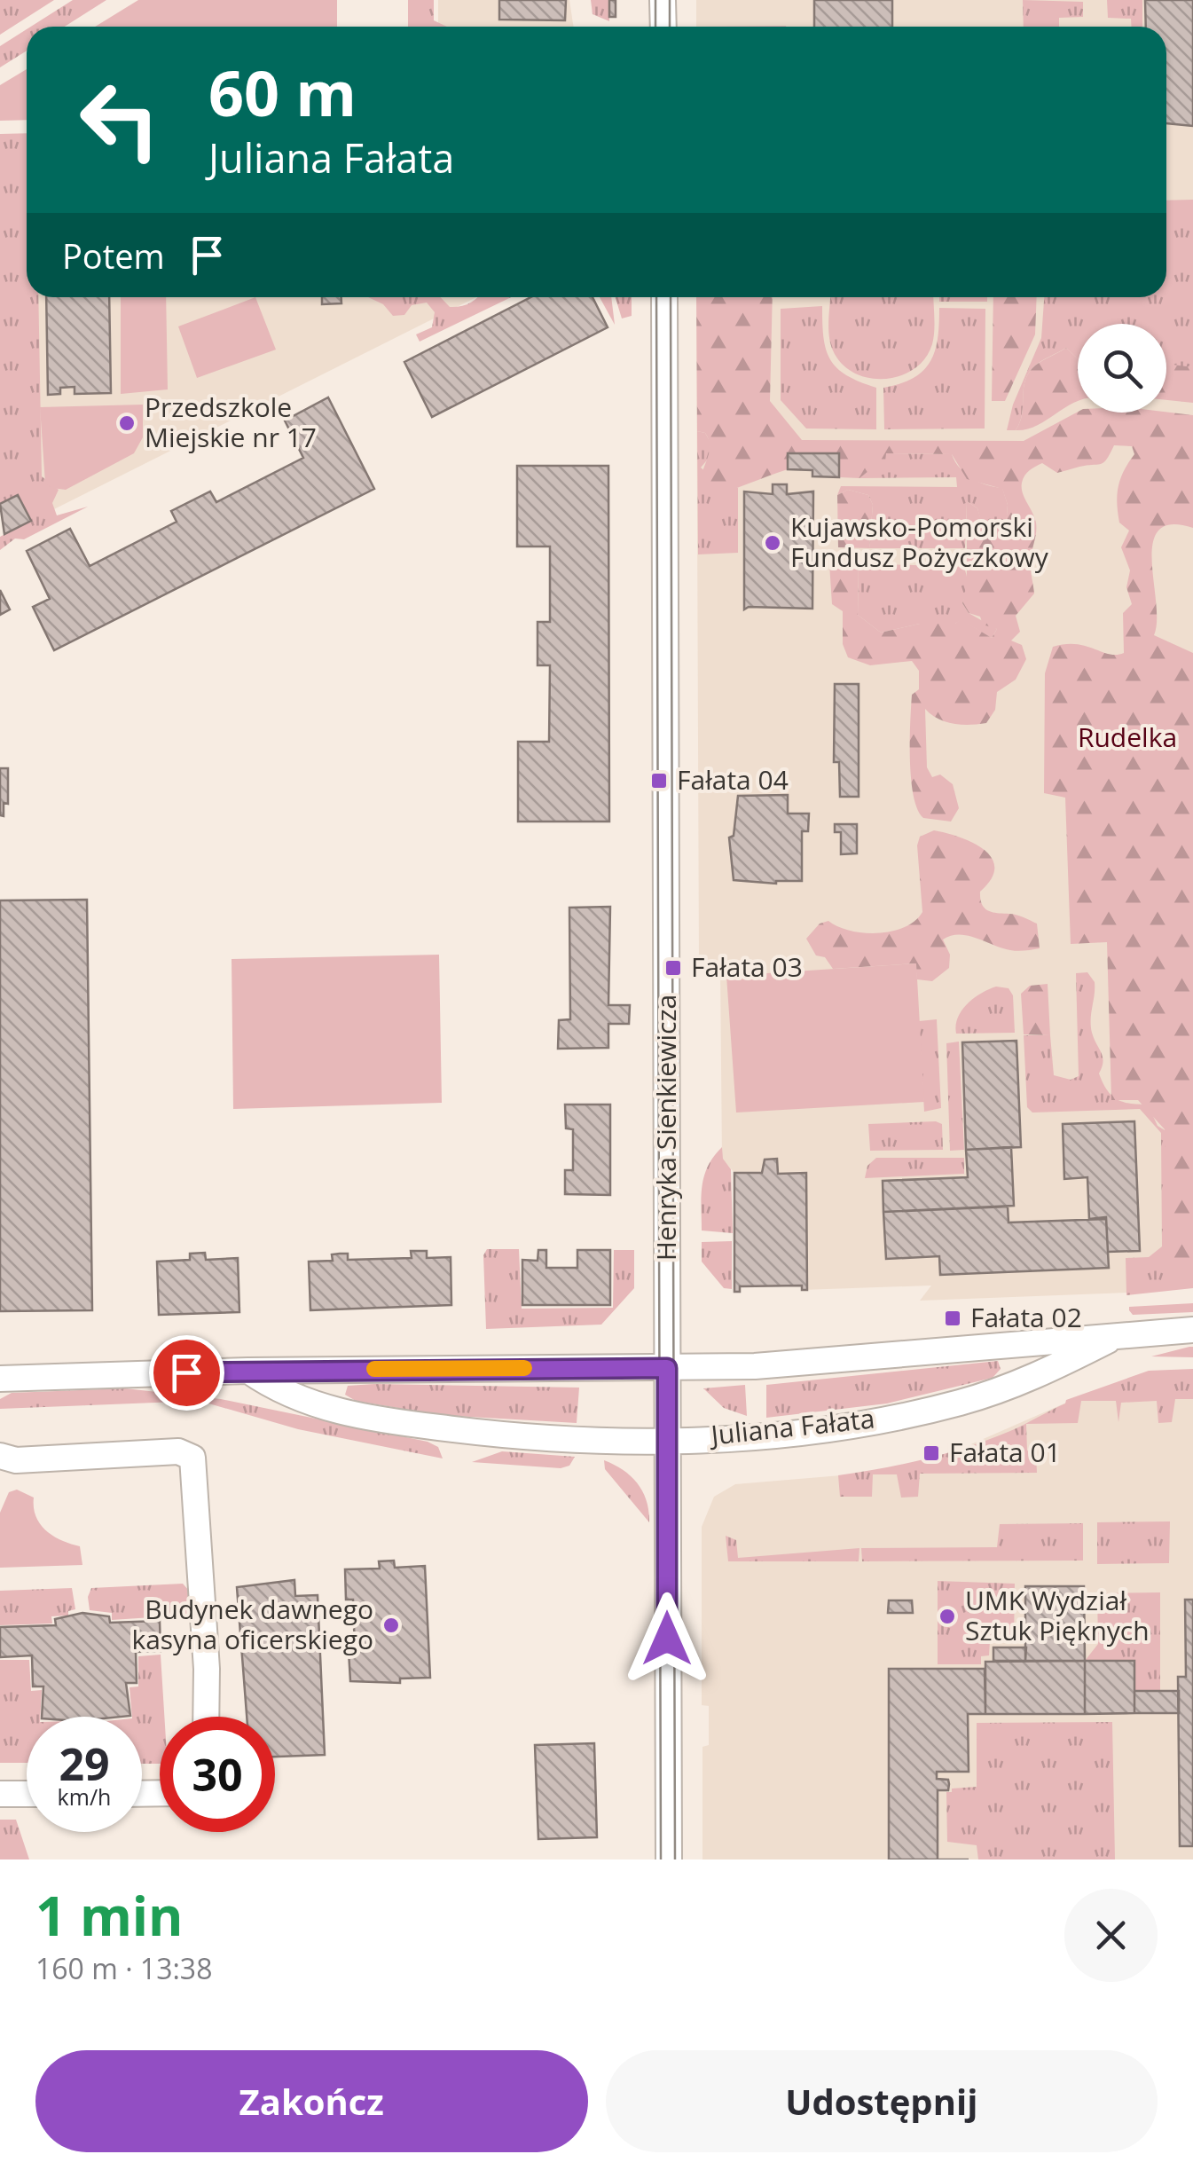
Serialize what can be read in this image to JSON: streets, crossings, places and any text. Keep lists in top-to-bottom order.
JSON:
{
  "streets": {
    "street": ["Henryka Sienkiewicza", "Juliana Fałata"]
  },
  "crossings": [
    ["Henryka Sienkiewicza", "Juliana Fałata"]
  ],
  "parks": ["Rudelka"],
  "places": {
    "other": [
      "Przedszkole Miejskie nr 17",
      "Kujawsko-Pomorski Fundusz Pożyczkowy",
      "UMK Wydział Sztuk Pięknych",
      "Budynek dawnego kasyna oficerskiego"
    ],
    "transit": [
      "Fałata 04",
      "Fałata 03",
      "Fałata 02",
      "Fałata 01"
    ]
  },
  "page": {
    "turn": ["60 m", "Juliana Fałata"],
    "then": "Potem",
    "speed": "29 km/h",
    "limit": "30",
    "heading": ["1 min", "160 m · 13:38"],
    "buttons": ["Zakończ", "Udostępnij"]
  }
}
